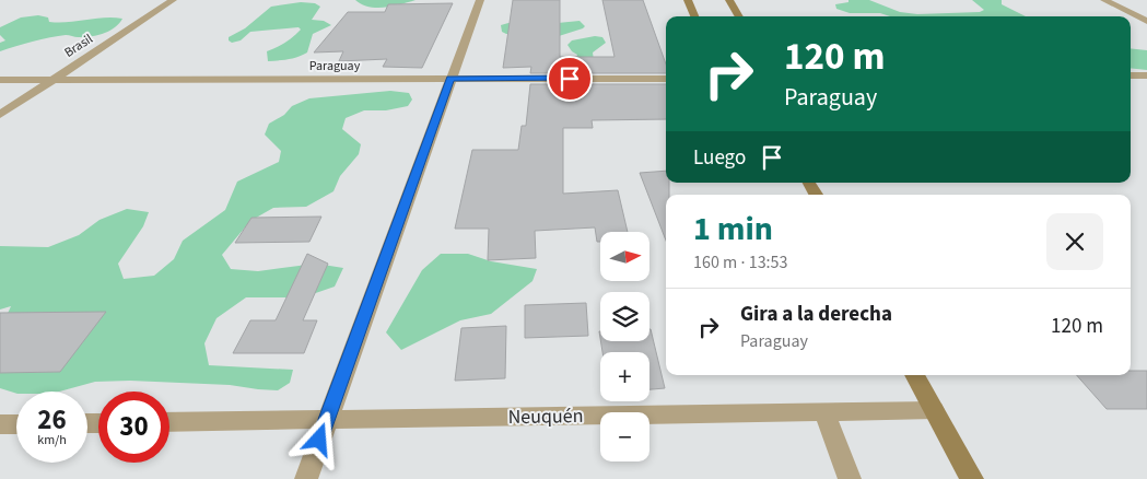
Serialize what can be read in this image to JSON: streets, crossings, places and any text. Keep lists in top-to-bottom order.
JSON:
{
  "streets": {
    "street": ["Brasil", "Paraguay", "Neuquén"]
  },
  "crossings": [
    ["Brasil", "Paraguay"]
  ],
  "north": "right",
  "page": {
    "turn": ["120 m", "Paraguay"],
    "then": "Luego",
    "heading": ["1 min", "160 m · 13:53"],
    "map_buttons": ["+", "−"],
    "list": [
      {
        "name": "Gira a la derecha",
        "note": "Paraguay",
        "value": "120 m"
      }
    ],
    "speed": "26 km/h",
    "limit": "30"
  }
}
